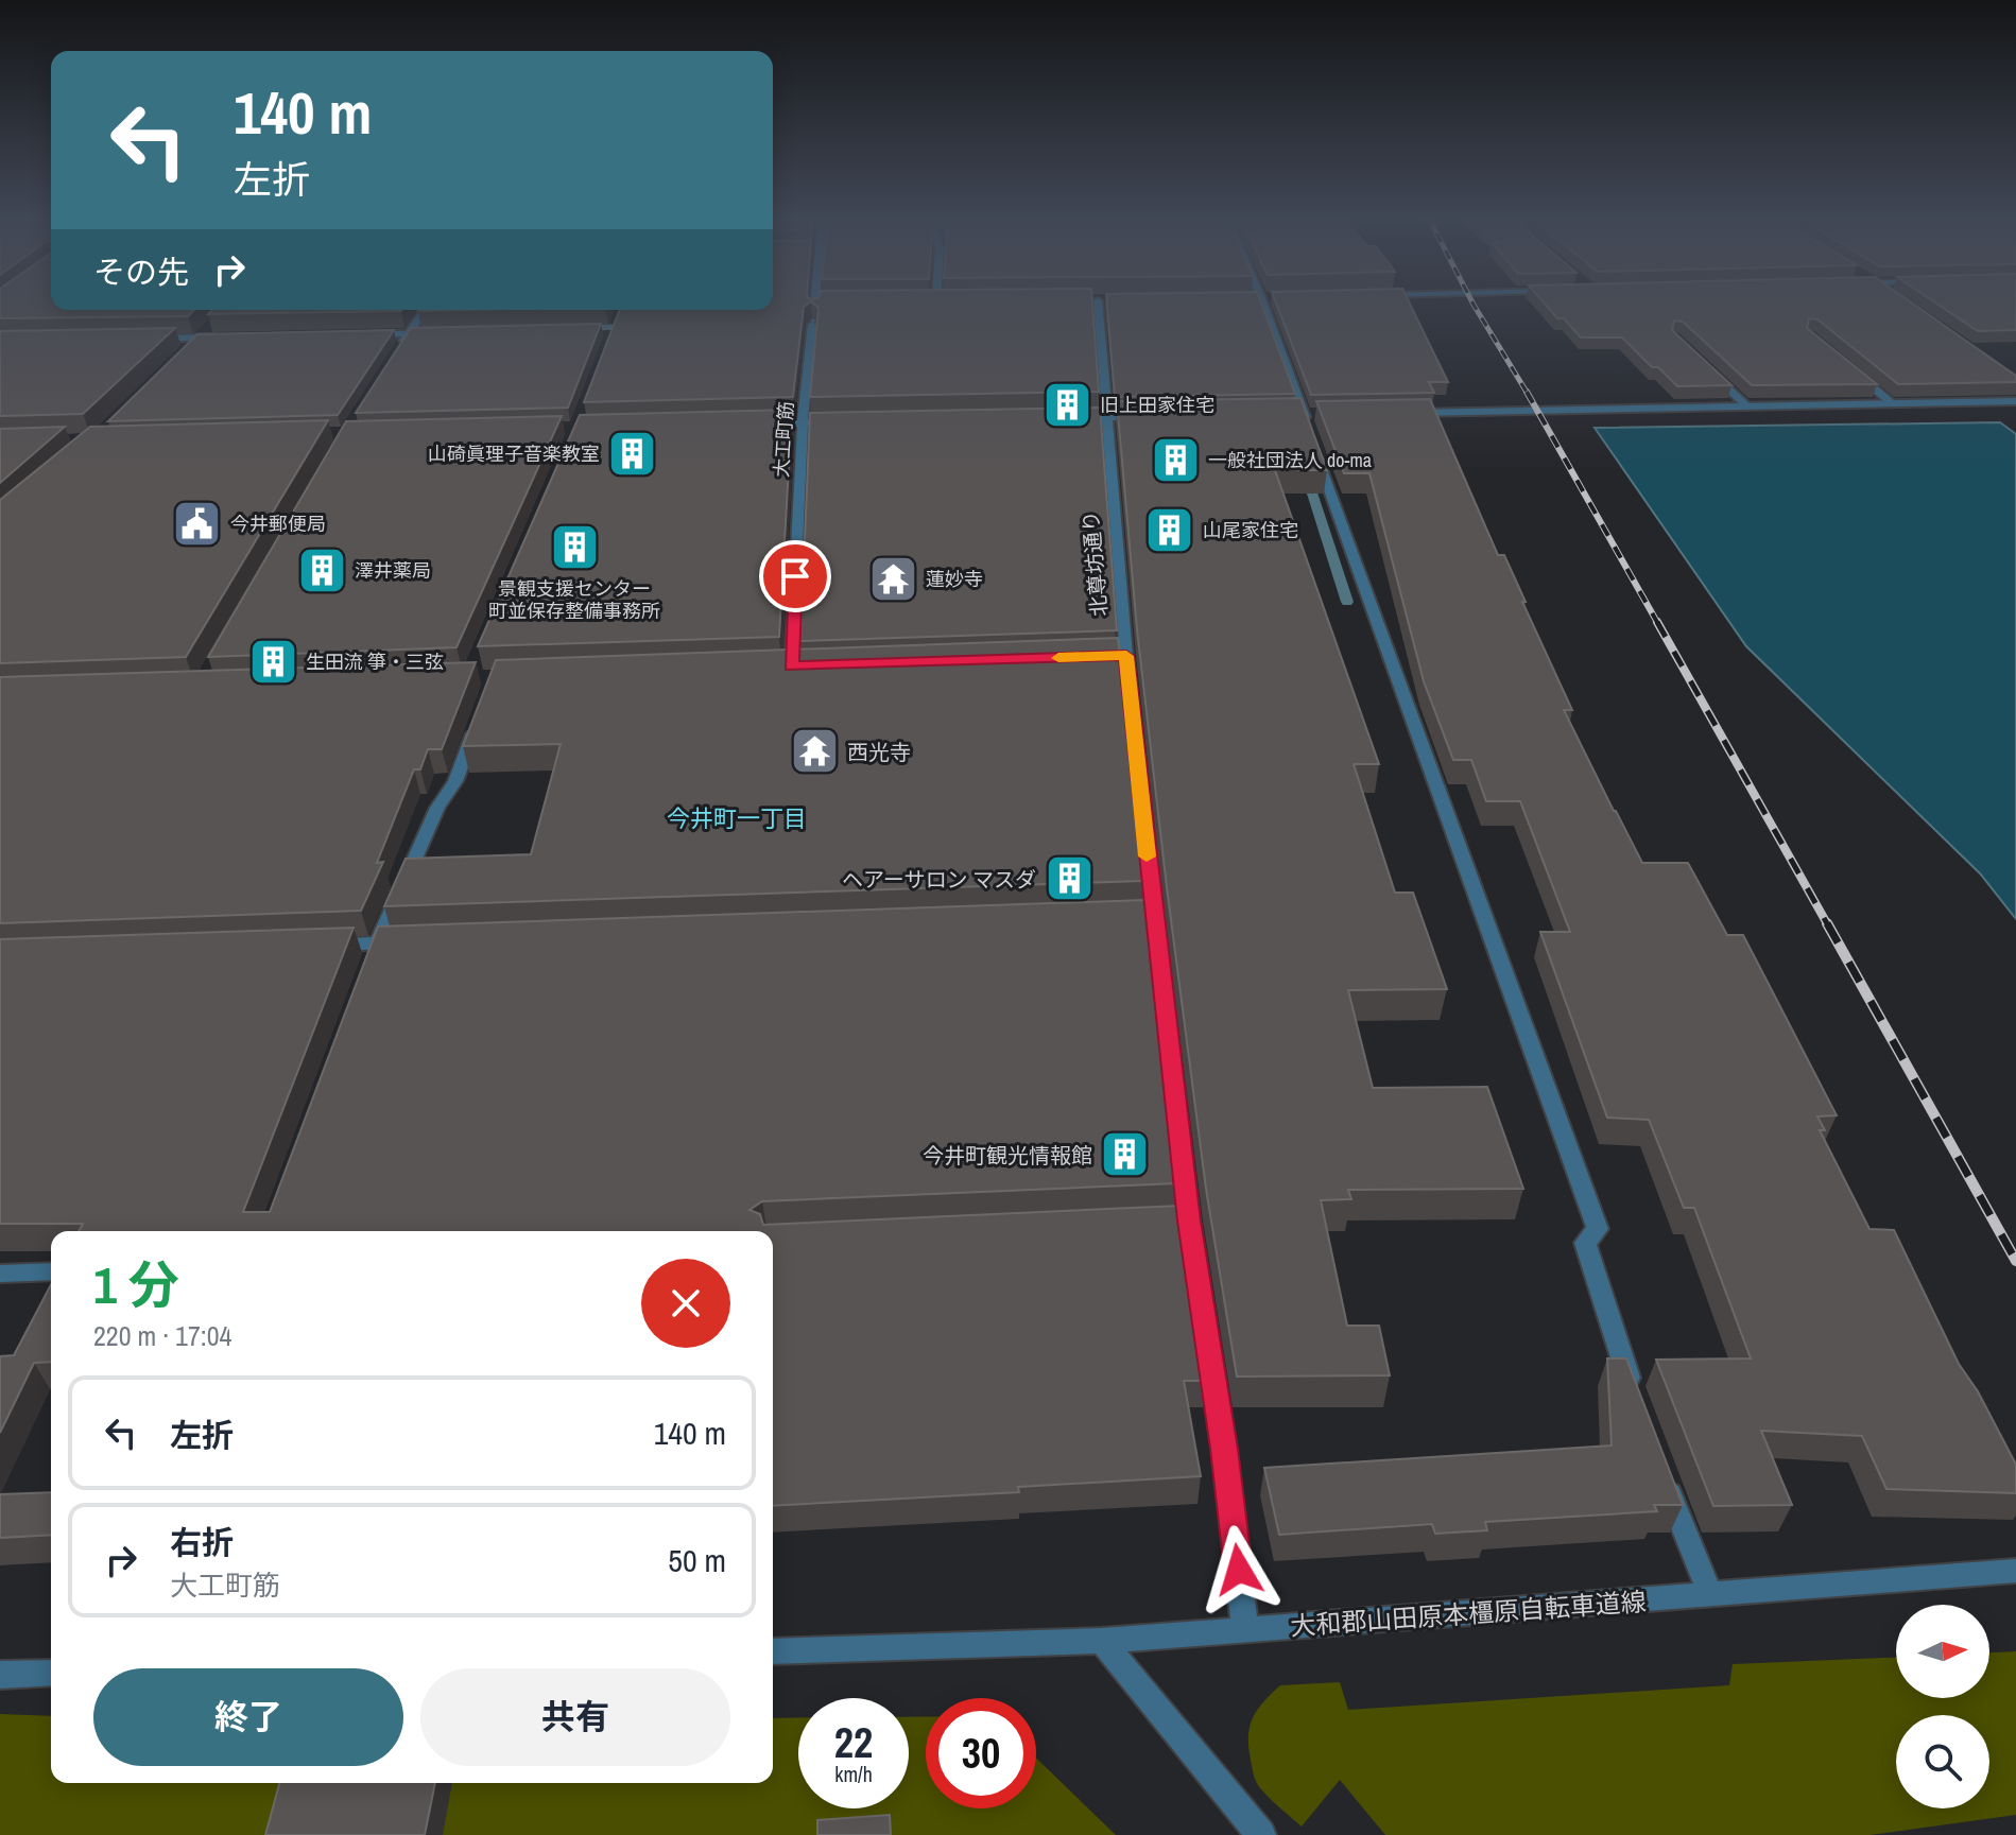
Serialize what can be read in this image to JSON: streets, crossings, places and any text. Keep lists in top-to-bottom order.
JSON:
{
  "streets": {
    "street": ["大工町筋", "北尊坊通り", "大和郡山田原本橿原自転車道線"]
  },
  "crossings": [
    ["北尊坊通り", "大和郡山田原本橿原自転車道線"]
  ],
  "districts": ["今井町一丁目"],
  "places": {
    "building": [
      "旧上田家住宅",
      "山碕眞理子音楽教室",
      "一般社団法人 do-ma",
      "山尾家住宅",
      "景観支援センター 町並保存整備事務所",
      "澤井薬局",
      "生田流 箏・三弦",
      "ヘアーサロン マスダ",
      "今井町観光情報館"
    ],
    "public building": ["今井郵便局"],
    "temple": ["蓮妙寺", "西光寺"]
  },
  "north": "right",
  "page": {
    "turn": ["140 m", "左折"],
    "then": "その先",
    "heading": ["1 分", "220 m · 17:04"],
    "list": [
      {
        "name": "左折",
        "value": "140 m"
      },
      {
        "name": "右折",
        "note": "大工町筋",
        "value": "50 m"
      }
    ],
    "buttons": ["終了", "共有"],
    "speed": "22 km/h",
    "limit": "30"
  }
}
